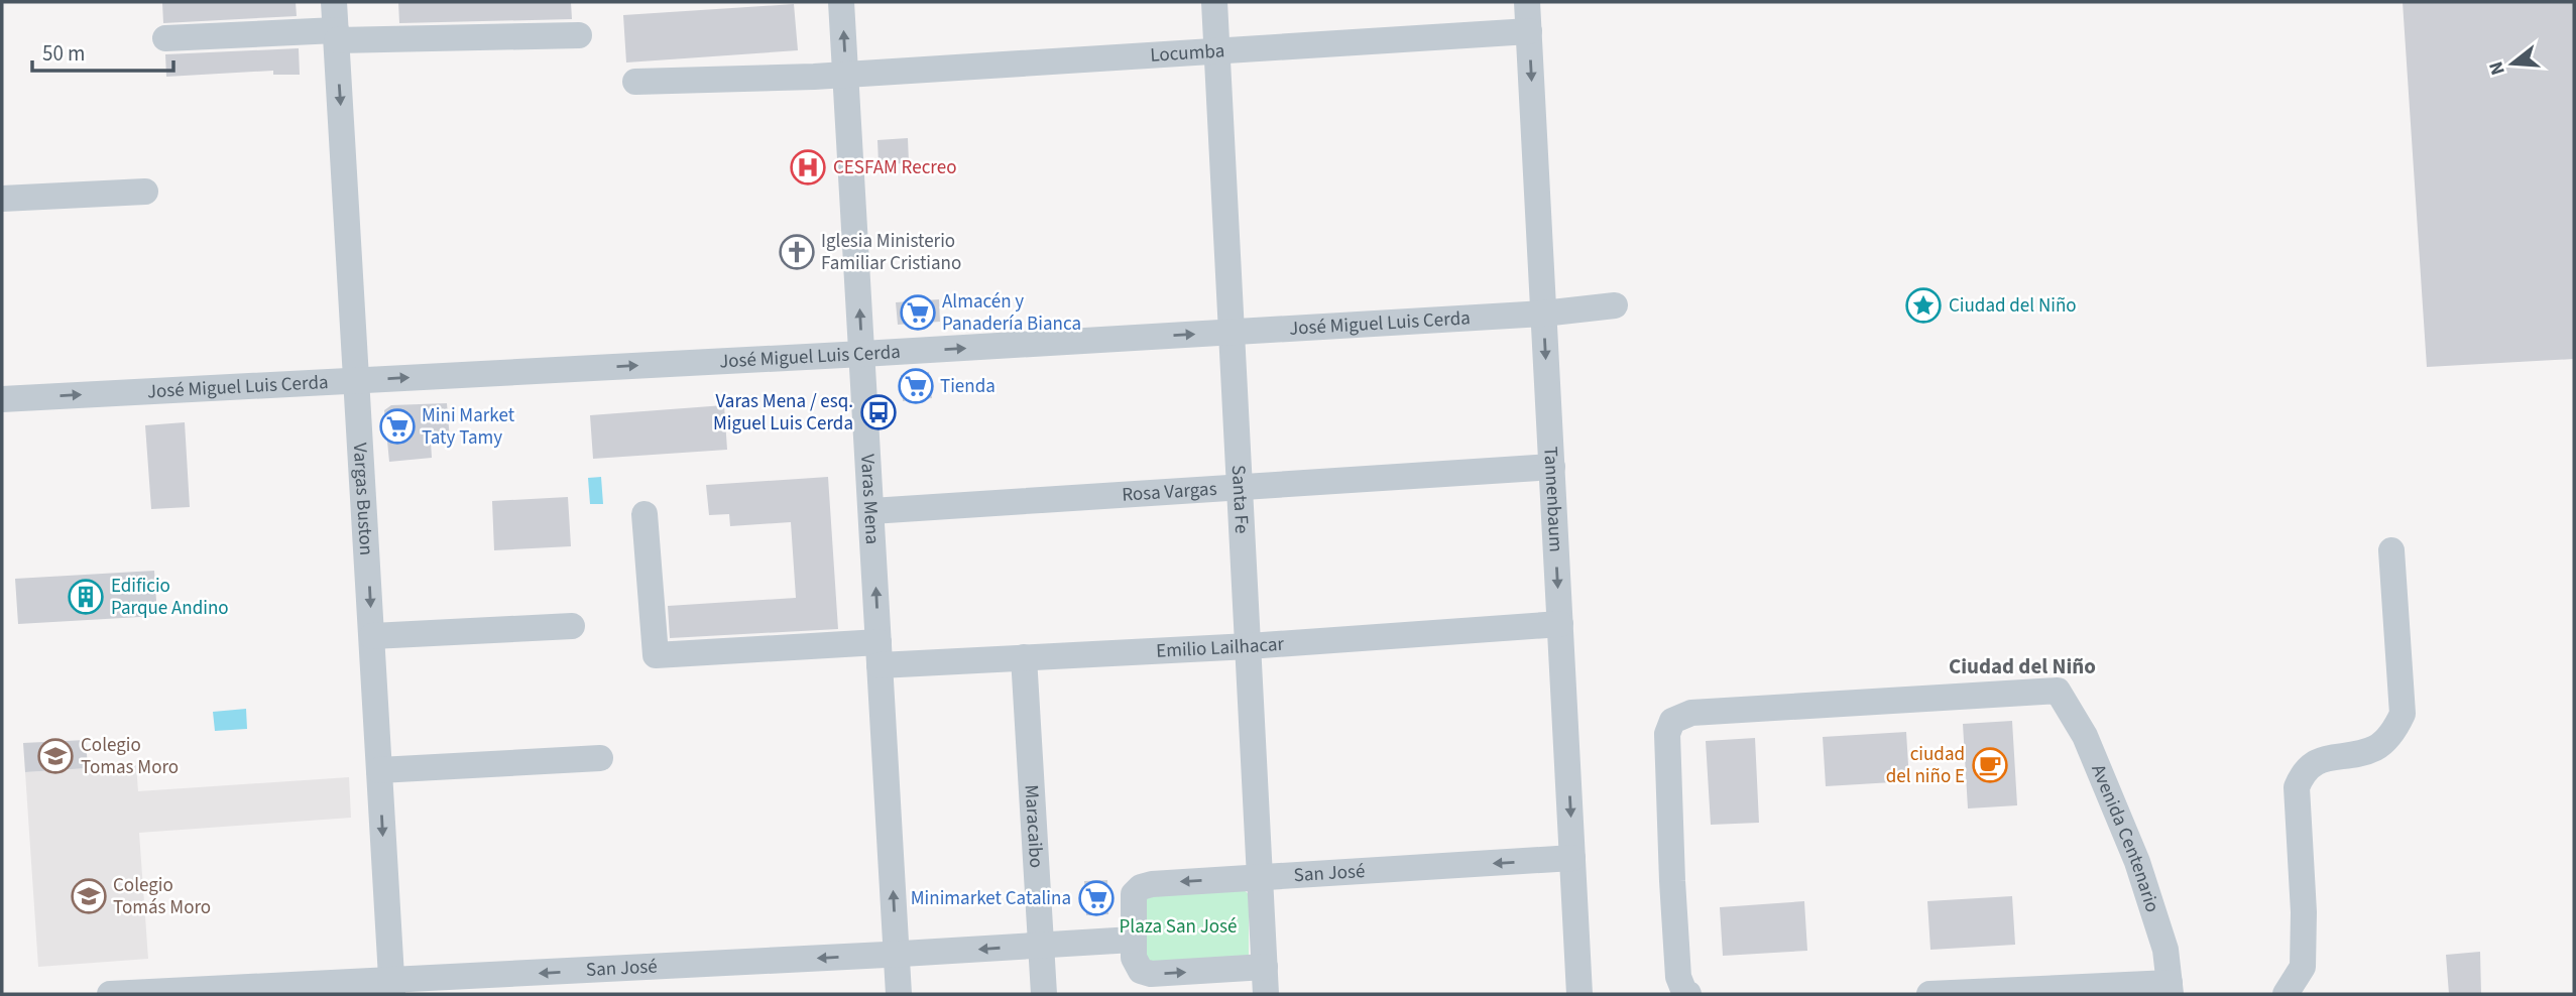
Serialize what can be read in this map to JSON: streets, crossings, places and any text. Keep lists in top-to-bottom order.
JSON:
{
  "streets": {
    "street": [
      "Locumba",
      "José Miguel Luis Cerda",
      "Rosa Vargas",
      "Vargas Buston",
      "Varas Mena",
      "Santa Fe",
      "Tannenbaum",
      "Emilio Lailhacar",
      "Maracaibo",
      "Avenida Centenario",
      "San José"
    ]
  },
  "crossings": [
    ["Locumba", "Varas Mena"],
    ["Locumba", "Santa Fe"],
    ["Locumba", "Tannenbaum"],
    ["José Miguel Luis Cerda", "Vargas Buston"],
    ["José Miguel Luis Cerda", "Varas Mena"],
    ["José Miguel Luis Cerda", "Santa Fe"],
    ["José Miguel Luis Cerda", "Tannenbaum"],
    ["Rosa Vargas", "Varas Mena"],
    ["Rosa Vargas", "Santa Fe"],
    ["Rosa Vargas", "Tannenbaum"],
    ["Vargas Buston", "San José"],
    ["Varas Mena", "Emilio Lailhacar"],
    ["Varas Mena", "San José"],
    ["Santa Fe", "Emilio Lailhacar"],
    ["Santa Fe", "San José"],
    ["Tannenbaum", "Emilio Lailhacar"],
    ["Tannenbaum", "San José"],
    ["Emilio Lailhacar", "Maracaibo"],
    ["Maracaibo", "San José"]
  ],
  "one_way": [
    "José Miguel Luis Cerda",
    "Vargas Buston",
    "Varas Mena",
    "Tannenbaum"
  ],
  "districts": ["Ciudad del Niño"],
  "parks": ["Plaza San José"],
  "places": {
    "hospital": ["CESFAM Recreo"],
    "church": ["Iglesia Ministerio Familiar Cristiano"],
    "place": ["Ciudad del Niño"],
    "supermarket": [
      "Almacén y Panadería Bianca",
      "Tienda",
      "Mini Market Taty Tamy",
      "Minimarket Catalina"
    ],
    "bus stop": ["Varas Mena / esq. Miguel Luis Cerda"],
    "building": ["Edificio Parque Andino"],
    "school or university": ["Colegio Tomas Moro", "Colegio Tomás Moro"],
    "cafe": ["ciudad del niño E"]
  },
  "scale_bar": "50 m",
  "north": "left"
}
